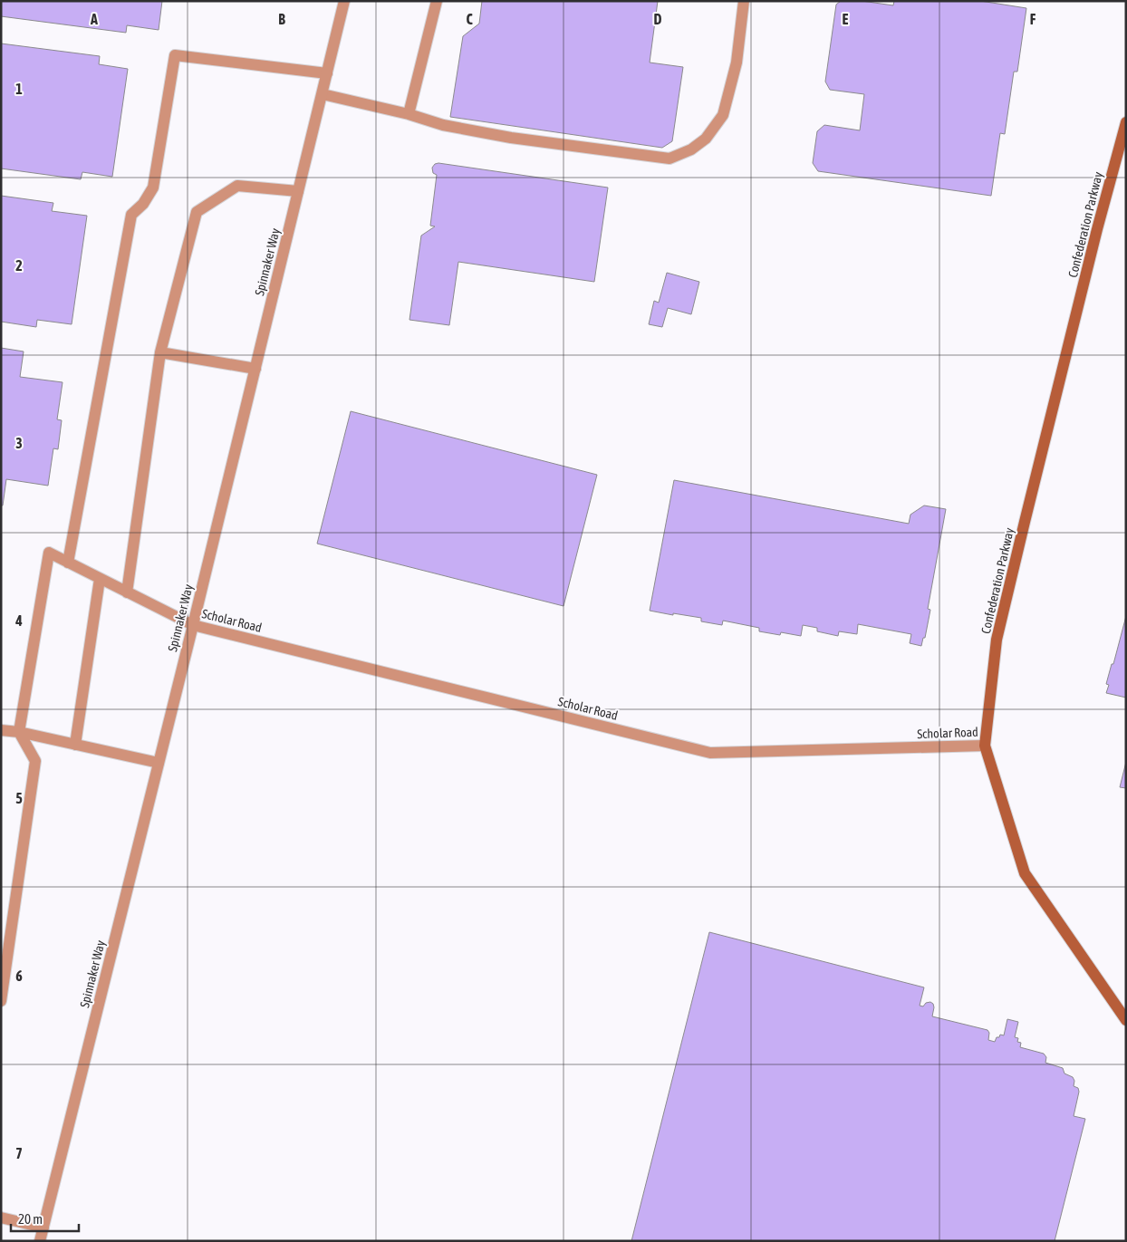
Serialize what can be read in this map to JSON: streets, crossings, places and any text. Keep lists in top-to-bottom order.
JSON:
{
  "streets": {
    "street": ["Confederation Parkway", "Spinnaker Way", "Scholar Road"]
  },
  "crossings": [
    ["Confederation Parkway", "Scholar Road"],
    ["Spinnaker Way", "Scholar Road"]
  ],
  "scale_bar": "20 m",
  "grid": {
    "columns": [
      "A",
      "B",
      "C",
      "D",
      "E",
      "F"
    ],
    "rows": [
      "1",
      "2",
      "3",
      "4",
      "5",
      "6",
      "7"
    ]
  }
}
